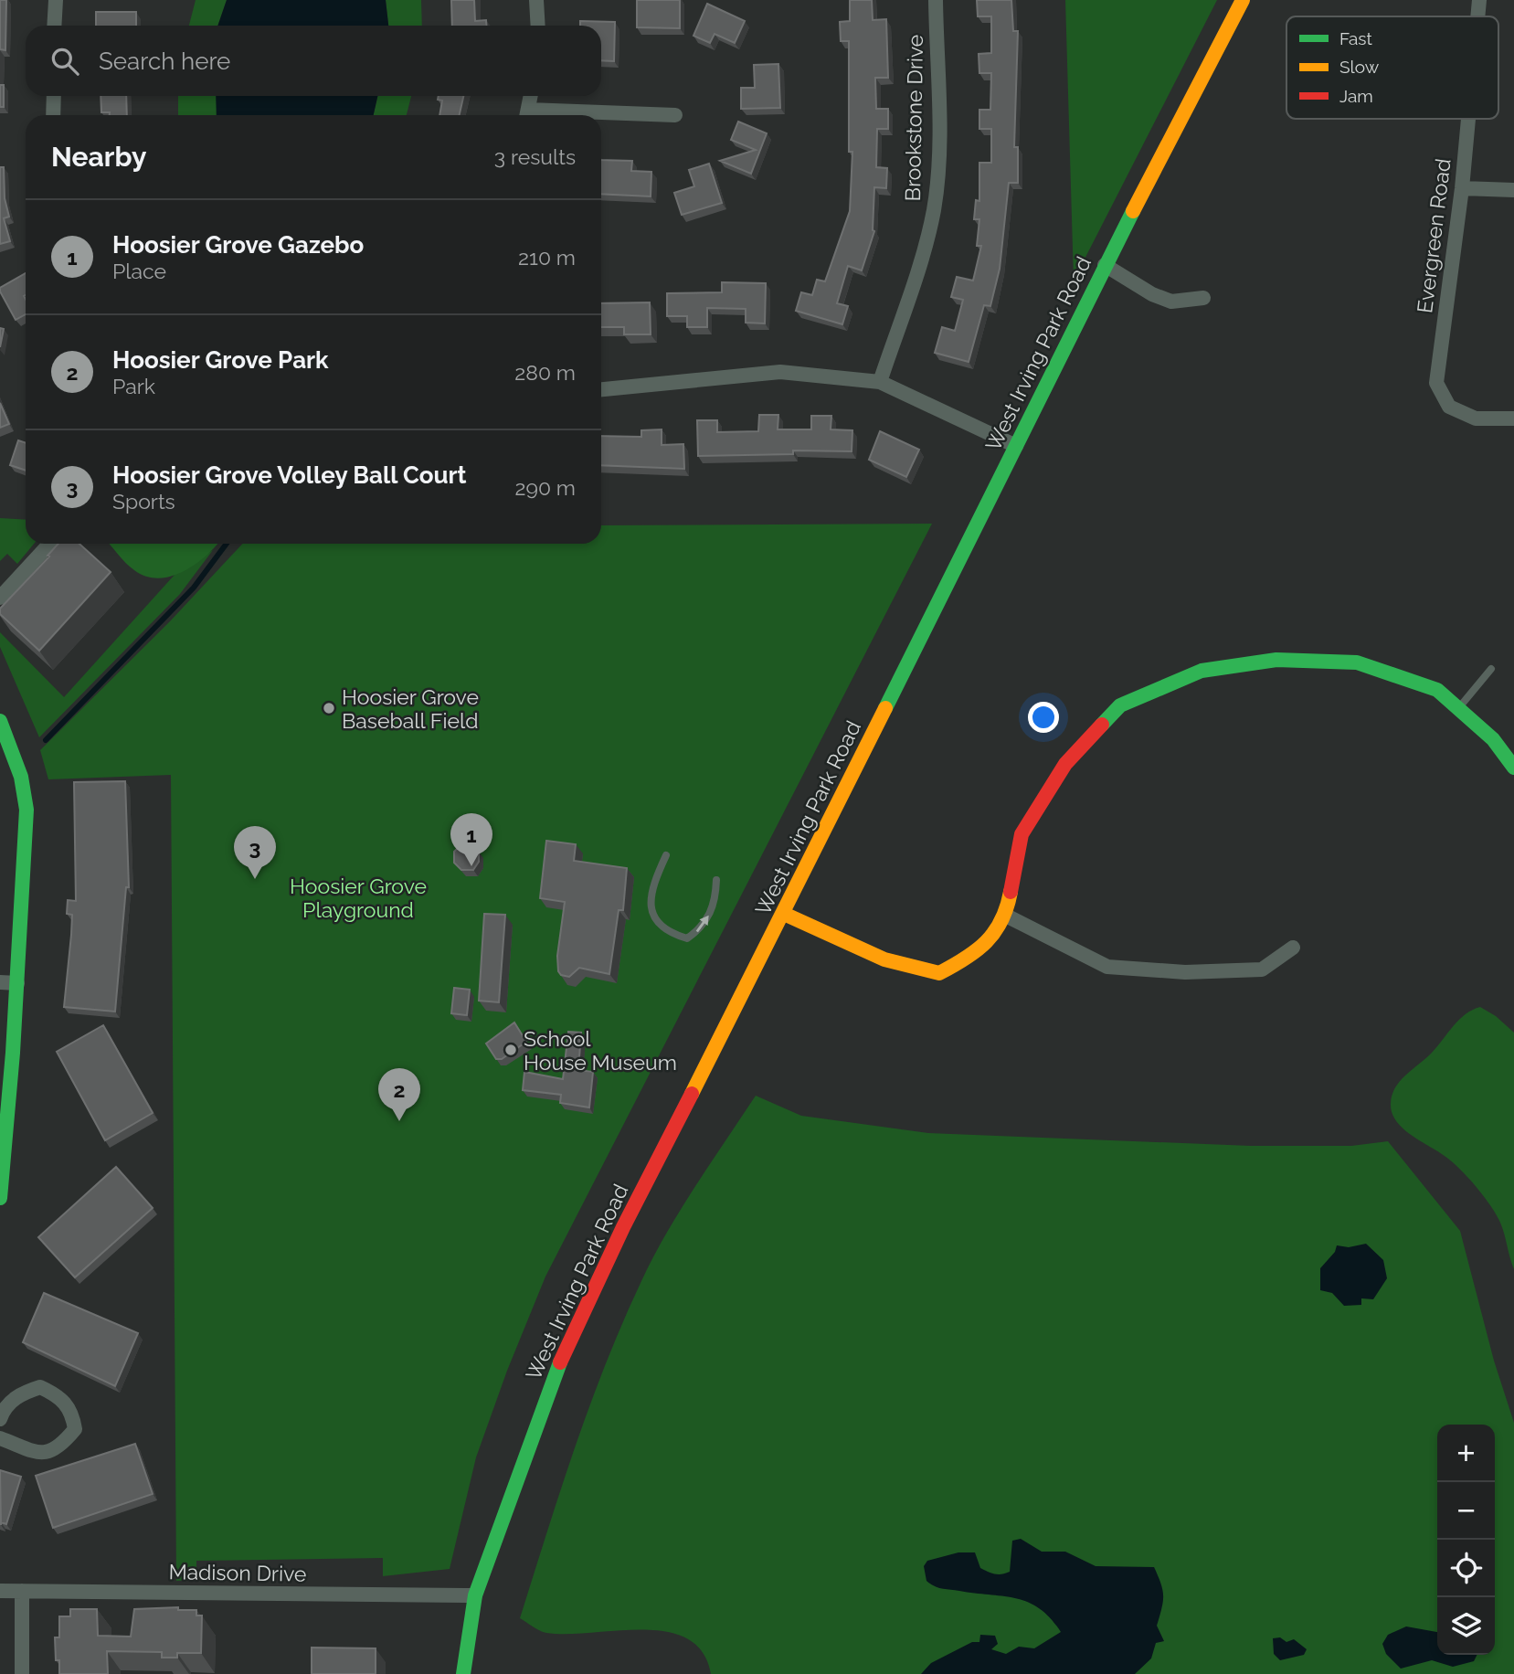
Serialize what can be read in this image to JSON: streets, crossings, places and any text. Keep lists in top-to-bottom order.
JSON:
{
  "streets": {
    "main road": ["West Irving Park Road"],
    "street": ["Brookstone Drive", "Evergreen Road", "Madison Drive"]
  },
  "crossings": [
    ["West Irving Park Road", "Madison Drive"]
  ],
  "parks": ["Hoosier Grove Playground"],
  "places": ["Hoosier Grove Baseball Field", "School House Museum"],
  "legend": ["Fast", "Slow", "Jam"],
  "page": {
    "search": "Search here",
    "heading": ["Nearby", "3 results"],
    "list": [
      {
        "mark": "1",
        "name": "Hoosier Grove Gazebo",
        "note": "Place",
        "value": "210 m"
      },
      {
        "mark": "2",
        "name": "Hoosier Grove Park",
        "note": "Park",
        "value": "280 m"
      },
      {
        "mark": "3",
        "name": "Hoosier Grove Volley Ball Court",
        "note": "Sports",
        "value": "290 m"
      }
    ],
    "pins": ["1", "3", "2"],
    "map_buttons": ["+", "−"]
  }
}
